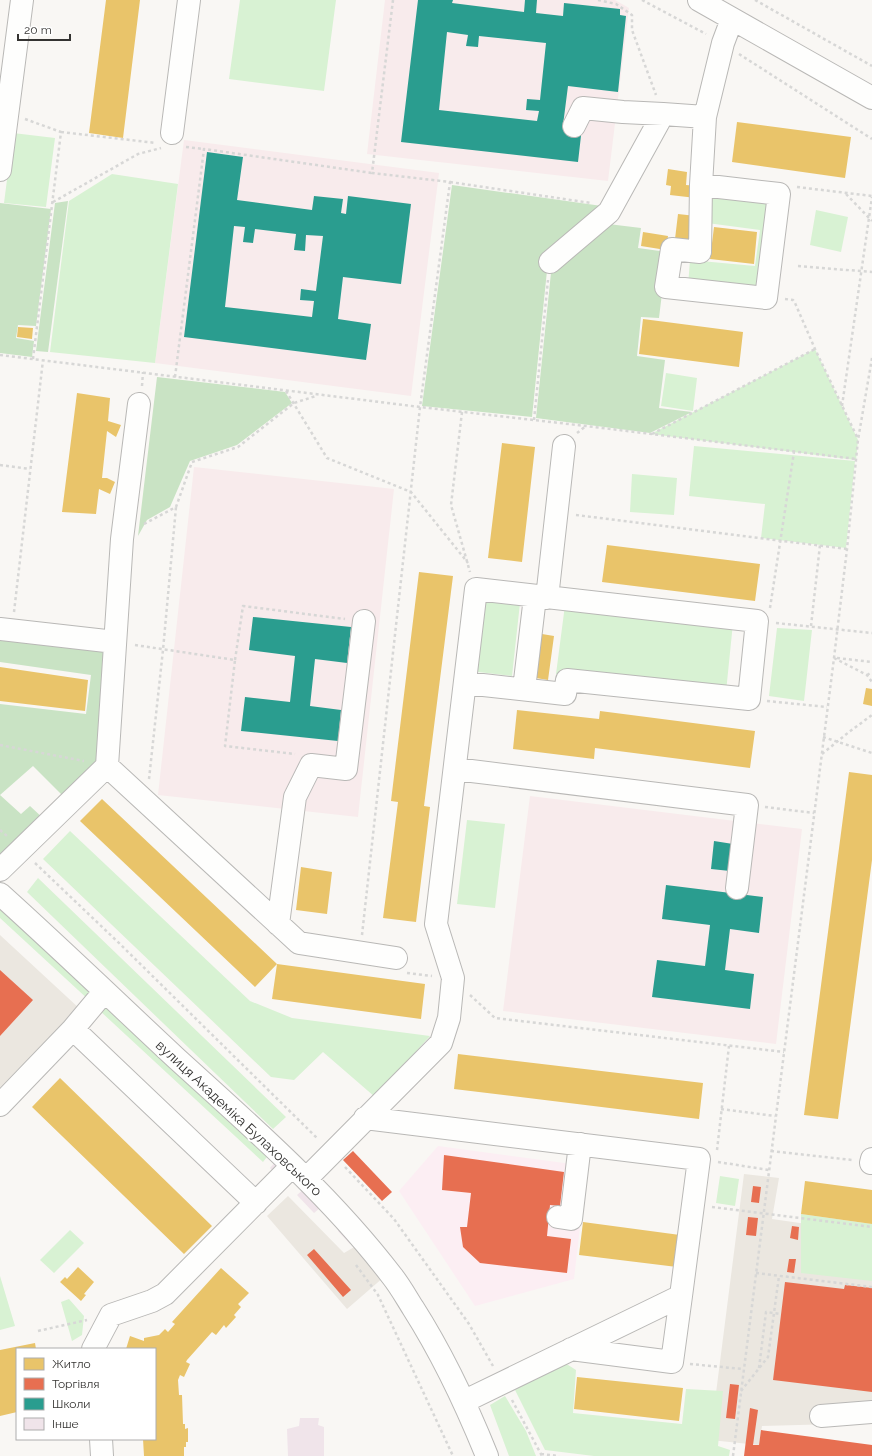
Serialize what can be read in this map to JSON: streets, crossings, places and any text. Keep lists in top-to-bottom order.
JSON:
{
  "streets": {
    "street": ["вулиця Академіка Булаховського"]
  },
  "legend": [
    "Житло",
    "Торгівля",
    "Школи",
    "Інше"
  ],
  "scale_bar": "20 m"
}
